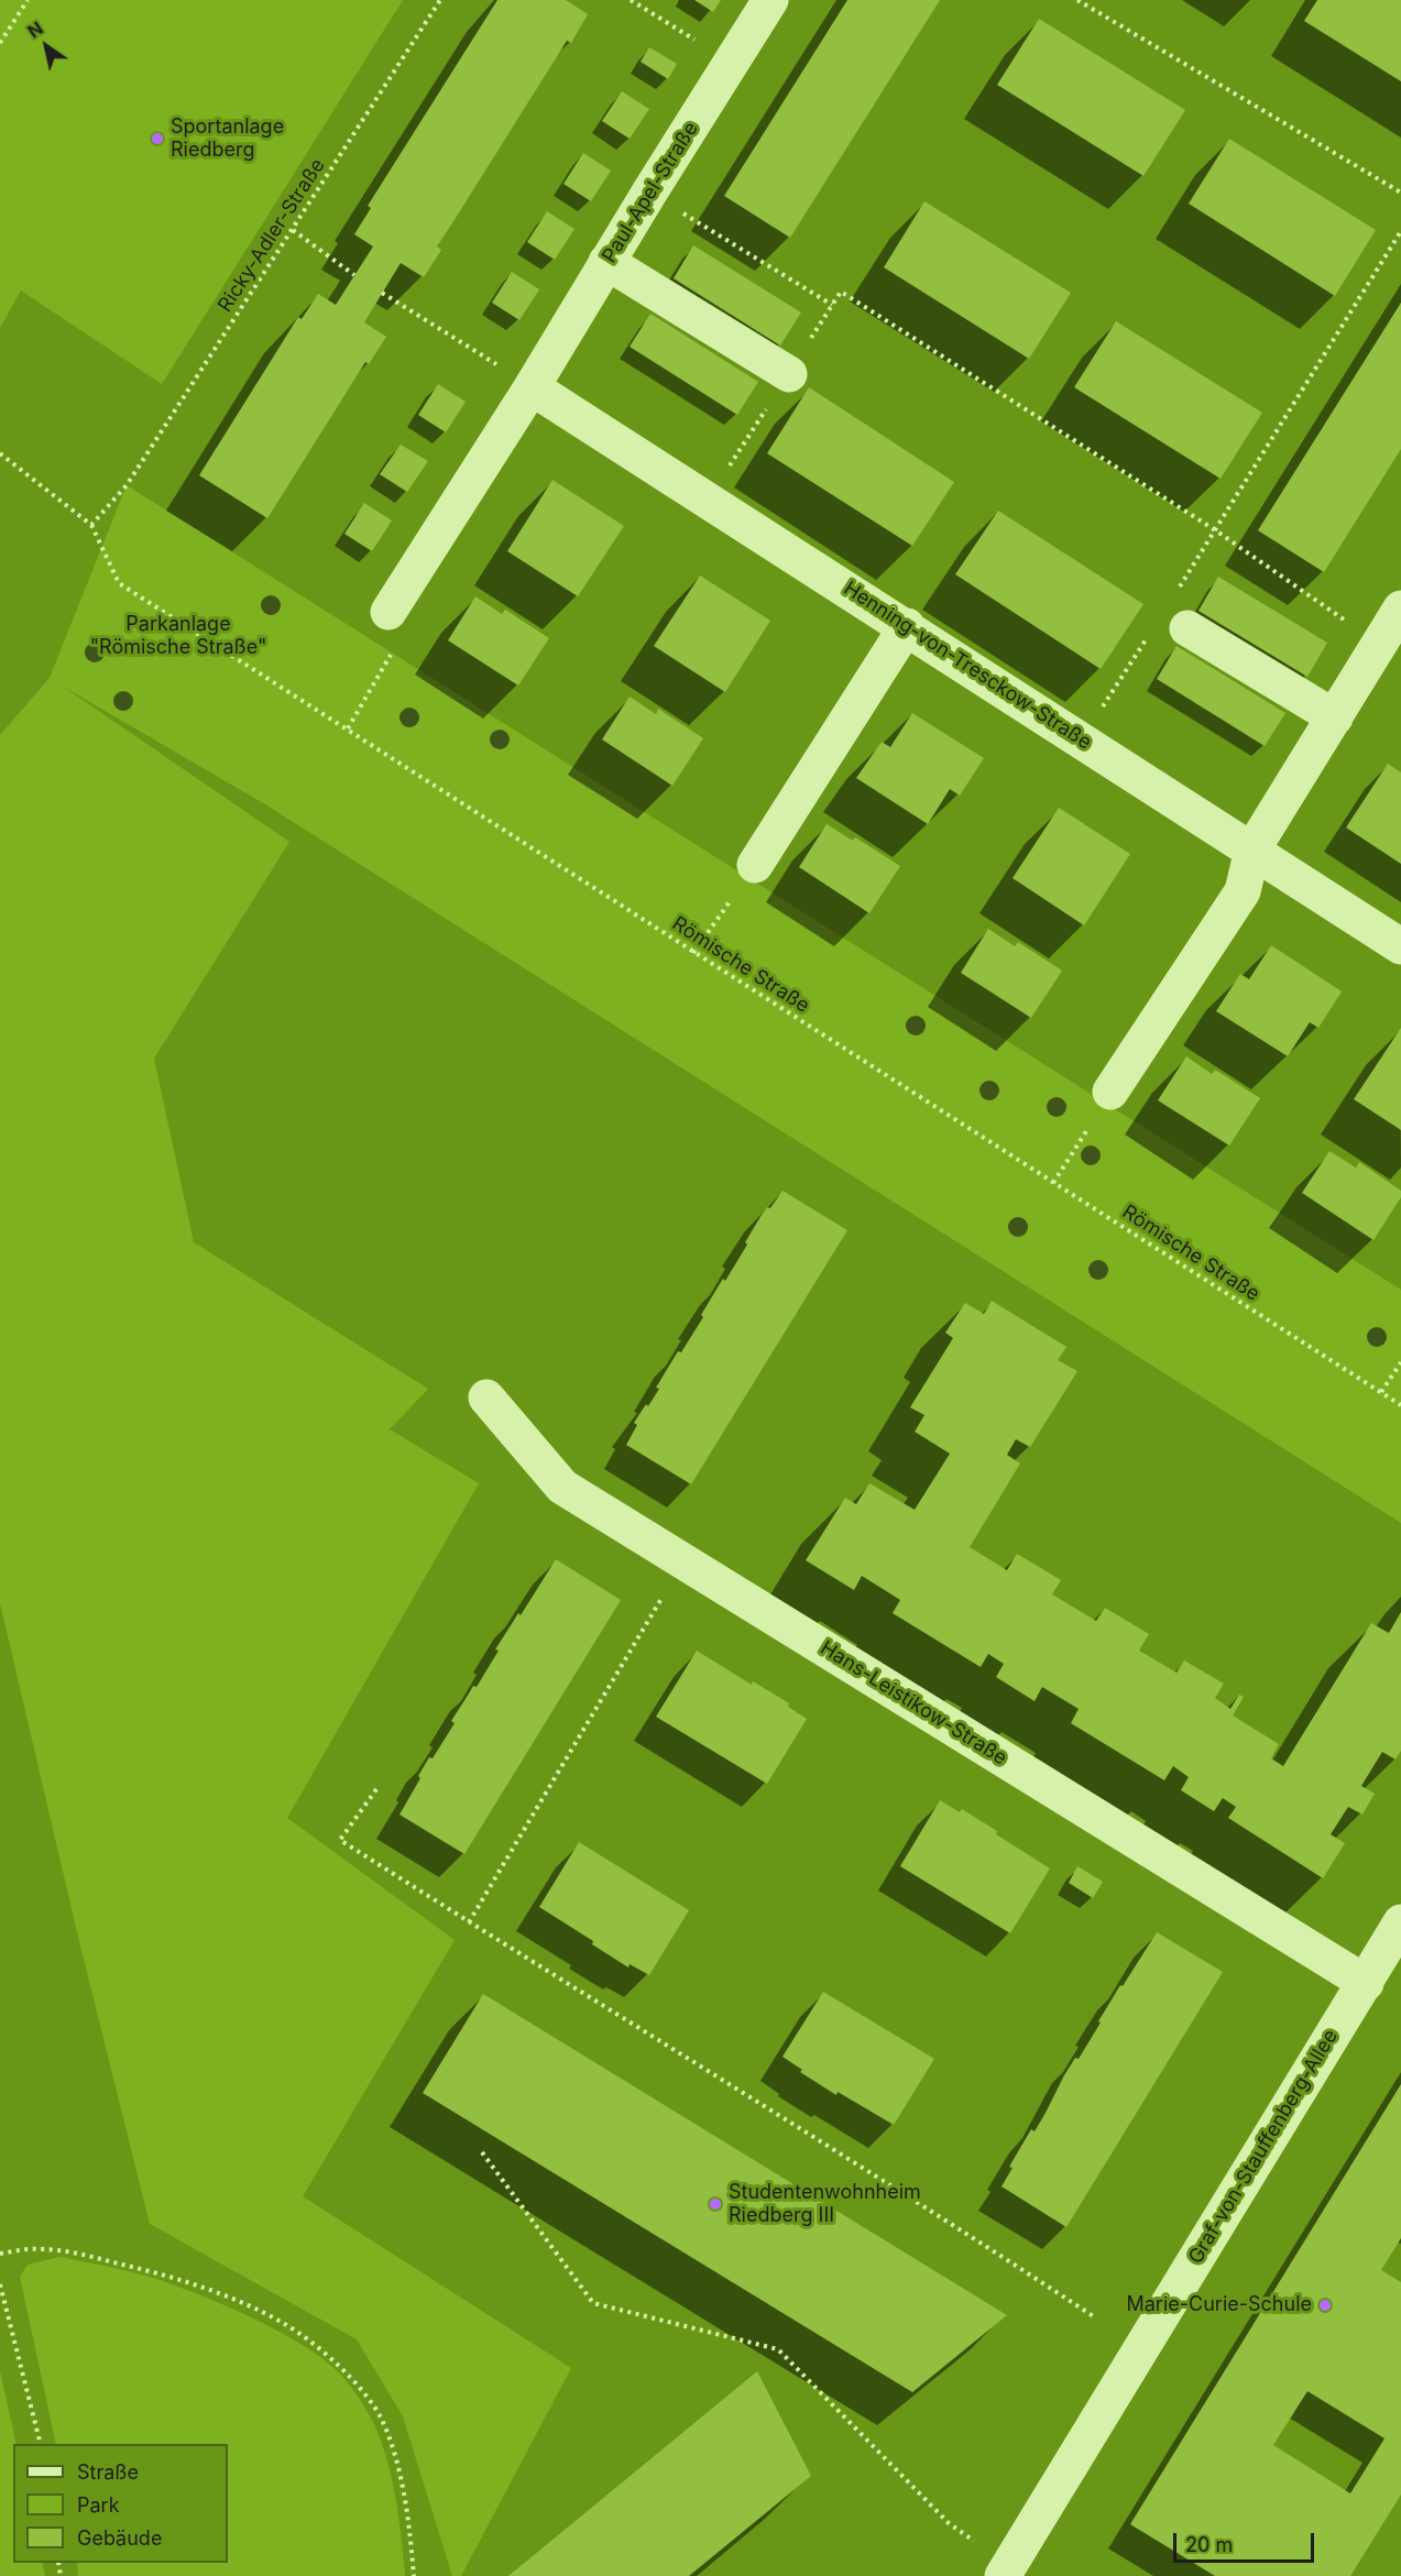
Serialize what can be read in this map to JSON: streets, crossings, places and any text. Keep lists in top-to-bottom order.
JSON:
{
  "streets": {
    "street": [
      "Paul-Apel-Straße",
      "Henning-von-Tresckow-Straße",
      "Hans-Leistikow-Straße",
      "Graf-von-Stauffenberg-Allee"
    ],
    "path": ["Ricky-Adler-Straße", "Römische Straße"]
  },
  "crossings": [
    ["Paul-Apel-Straße", "Henning-von-Tresckow-Straße"],
    ["Ricky-Adler-Straße", "Römische Straße"],
    ["Hans-Leistikow-Straße", "Graf-von-Stauffenberg-Allee"]
  ],
  "parks": ["Parkanlage \"Römische Straße\""],
  "places": ["Sportanlage Riedberg", "Studentenwohnheim Riedberg III", "Marie-Curie-Schule"],
  "legend": ["Straße", "Park", "Gebäude"],
  "scale_bar": "20 m",
  "north": "top left"
}
